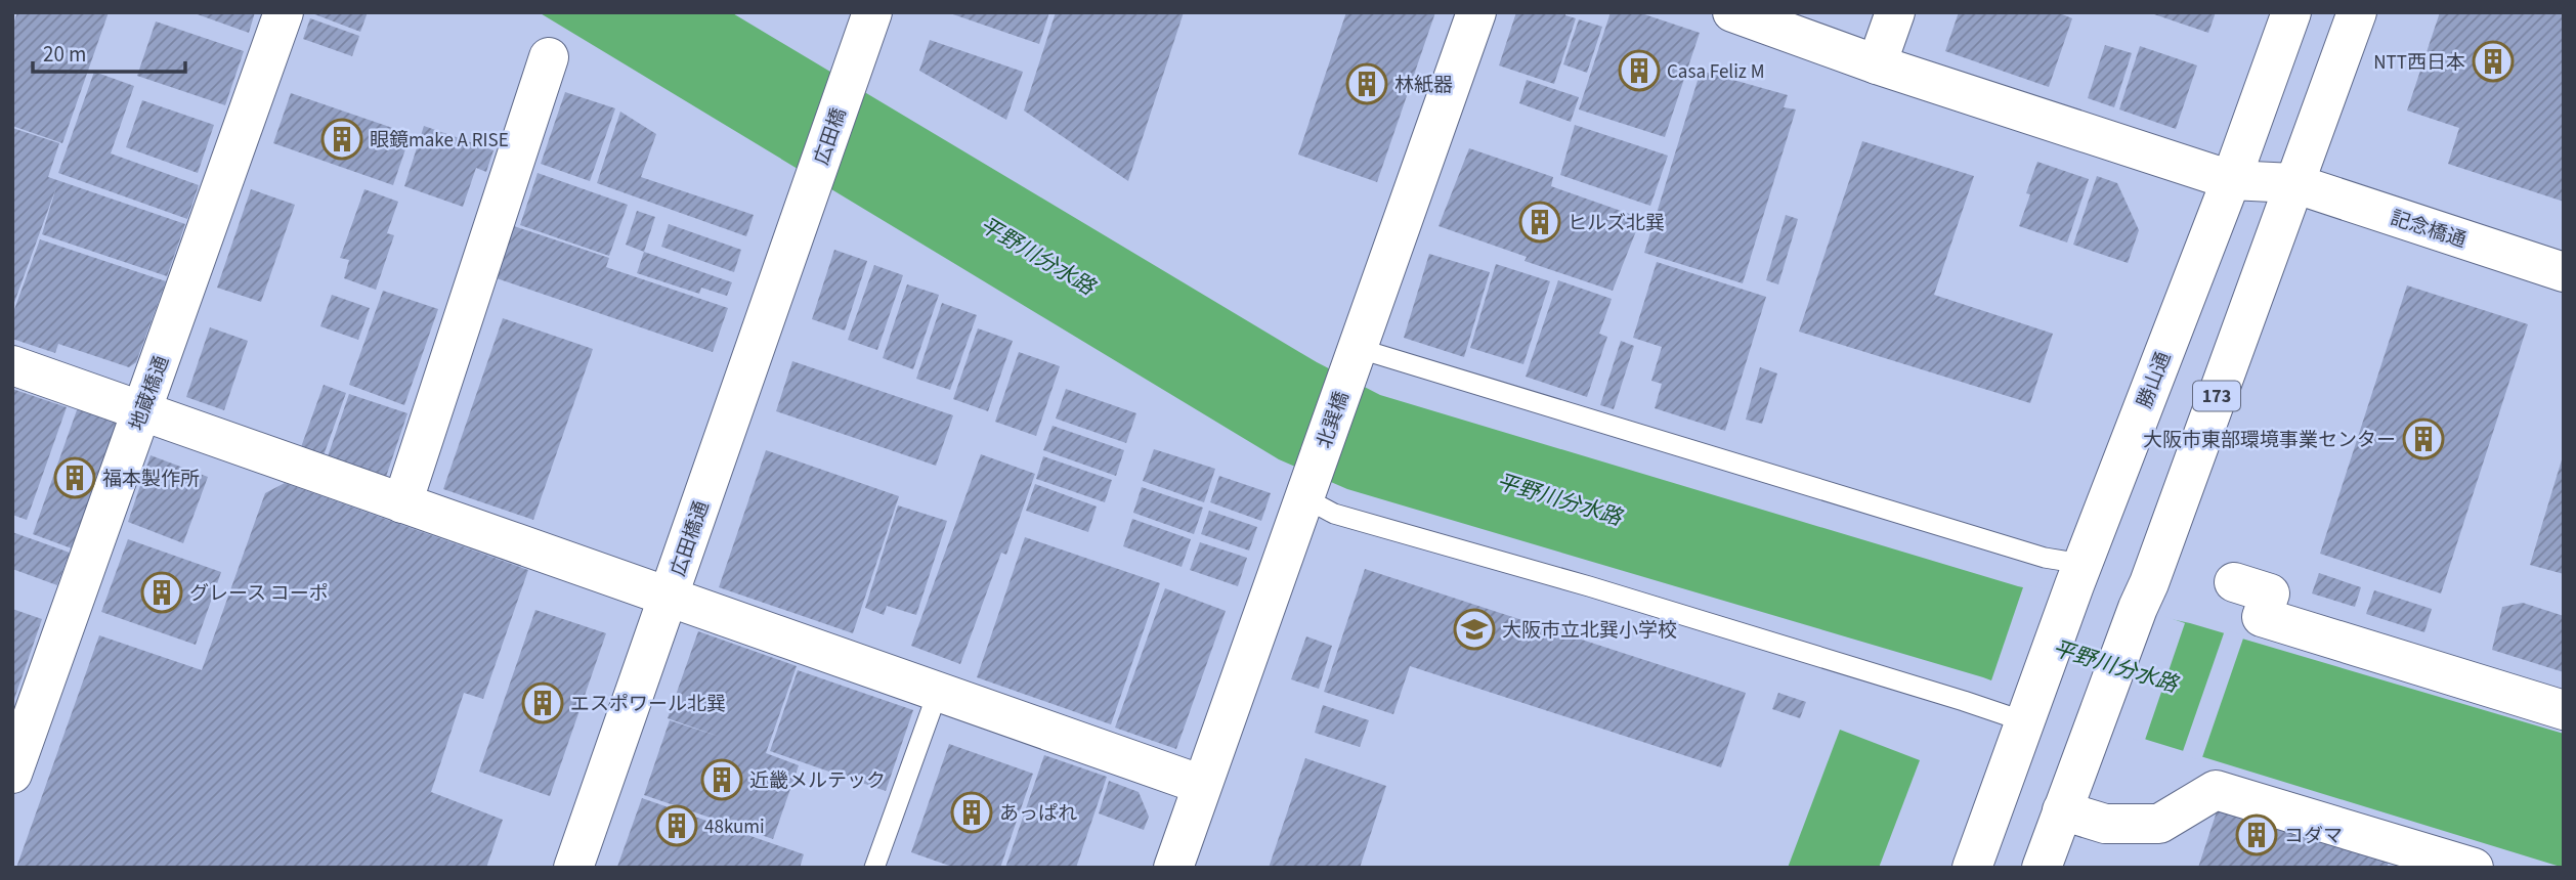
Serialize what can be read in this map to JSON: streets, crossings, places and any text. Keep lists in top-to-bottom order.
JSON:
{
  "streets": {
    "street": [
      "広田橋",
      "記念橋通",
      "勝山通",
      "地蔵橋通",
      "173",
      "北巽橋",
      "広田橋通"
    ]
  },
  "crossings": [
    ["広田橋", "広田橋通"],
    ["記念橋通", "勝山通"],
    ["記念橋通", "173"]
  ],
  "water": ["平野川分水路"],
  "places": {
    "building": [
      "NTT西日本",
      "Casa Feliz M",
      "林紙器",
      "眼鏡make A RISE",
      "ヒルズ北巽",
      "大阪市東部環境事業センター",
      "福本製作所",
      "グレース コーポ",
      "エスポワール北巽",
      "近畿メルテック",
      "あっぱれ",
      "48kumi",
      "コダマ"
    ],
    "school or university": ["大阪市立北巽小学校"]
  },
  "scale_bar": "20 m"
}
